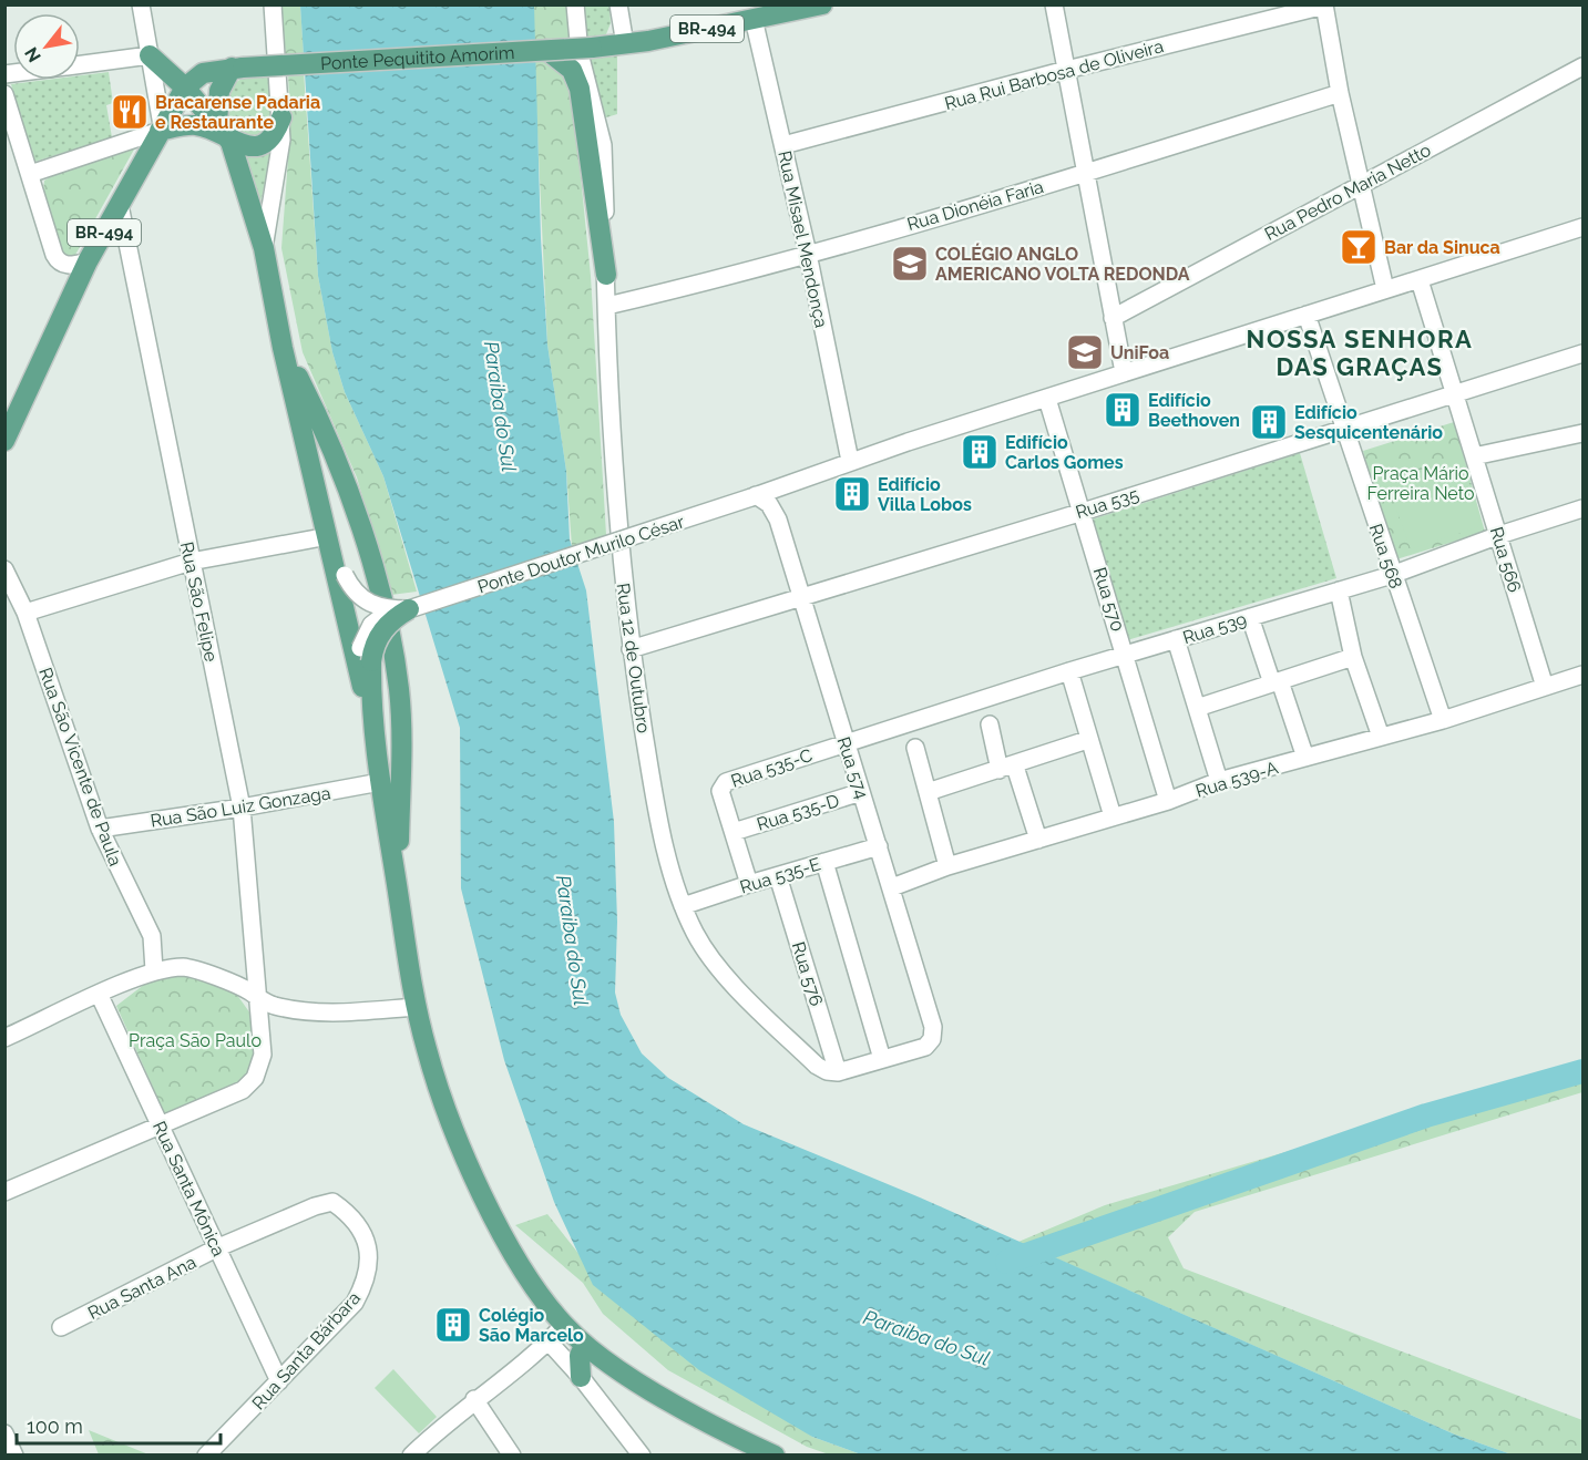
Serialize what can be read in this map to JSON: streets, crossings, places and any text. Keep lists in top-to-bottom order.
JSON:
{
  "streets": {
    "main road": ["BR-494", "Ponte Pequitito Amorim"],
    "street": [
      "Rua Rui Barbosa de Oliveira",
      "Rua Pedro Maria Netto",
      "Rua Dionéia Faria",
      "Rua Misael Mendonça",
      "Rua 535",
      "Ponte Doutor Murilo César",
      "Rua 568",
      "Rua 566",
      "Rua 570",
      "Rua São Felipe",
      "Rua 539",
      "Rua 12 de Outubro",
      "Rua São Vicente de Paula",
      "Rua 535-C",
      "Rua 574",
      "Rua 539-A",
      "Rua São Luiz Gonzaga",
      "Rua 535-D",
      "Rua 535-E",
      "Rua 576",
      "Rua Santa Mônica",
      "Rua Santa Ana",
      "Rua Santa Bárbara"
    ]
  },
  "crossings": [
    ["BR-494", "Ponte Pequitito Amorim"],
    ["BR-494", "Rua Misael Mendonça"],
    ["BR-494", "Rua São Felipe"],
    ["Rua Rui Barbosa de Oliveira", "Rua Misael Mendonça"],
    ["Rua Dionéia Faria", "Rua Misael Mendonça"],
    ["Rua Dionéia Faria", "Rua 12 de Outubro"],
    ["Rua Misael Mendonça", "Ponte Doutor Murilo César"],
    ["Rua 535", "Rua 568"],
    ["Rua 535", "Rua 566"],
    ["Rua 535", "Rua 570"],
    ["Rua 535", "Rua 12 de Outubro"],
    ["Rua 535", "Rua 574"],
    ["Ponte Doutor Murilo César", "Rua 568"],
    ["Ponte Doutor Murilo César", "Rua 566"],
    ["Ponte Doutor Murilo César", "Rua 570"],
    ["Ponte Doutor Murilo César", "Rua 574"],
    ["Rua 568", "Rua 539"],
    ["Rua 568", "Rua 539-A"],
    ["Rua 566", "Rua 539"],
    ["Rua 566", "Rua 539-A"],
    ["Rua 570", "Rua 539"],
    ["Rua 570", "Rua 539-A"],
    ["Rua São Felipe", "Rua São Luiz Gonzaga"],
    ["Rua São Felipe", "Rua Santa Mônica"],
    ["Rua 539", "Rua 535-C"],
    ["Rua 539", "Rua 574"],
    ["Rua 12 de Outubro", "Rua 535-E"],
    ["Rua 12 de Outubro", "Rua 576"],
    ["Rua São Vicente de Paula", "Rua São Luiz Gonzaga"],
    ["Rua 535-C", "Rua 574"],
    ["Rua 535-C", "Rua 535-D"],
    ["Rua 535-C", "Rua 535-E"],
    ["Rua 574", "Rua 539-A"],
    ["Rua 574", "Rua 535-D"],
    ["Rua 574", "Rua 535-E"],
    ["Rua 535-E", "Rua 576"],
    ["Rua Santa Mônica", "Rua Santa Ana"],
    ["Rua Santa Mônica", "Rua Santa Bárbara"],
    ["Rua Santa Ana", "Rua Santa Bárbara"]
  ],
  "districts": ["NOSSA SENHORA DAS GRAÇAS"],
  "water": ["Paraiba do Sul"],
  "parks": ["Praça Mário Ferreira Neto", "Praça São Paulo"],
  "places": {
    "restaurant": ["Bracarense Padaria e Restaurante"],
    "bar": ["Bar da Sinuca"],
    "school or university": ["COLÉGIO ANGLO AMERICANO VOLTA REDONDA", "UniFoa"],
    "building": [
      "Edifício Beethoven",
      "Edifício Sesquicentenário",
      "Edifício Carlos Gomes",
      "Edifício Villa Lobos",
      "Colégio São Marcelo"
    ]
  },
  "scale_bar": "100 m",
  "north": "bottom left"
}
